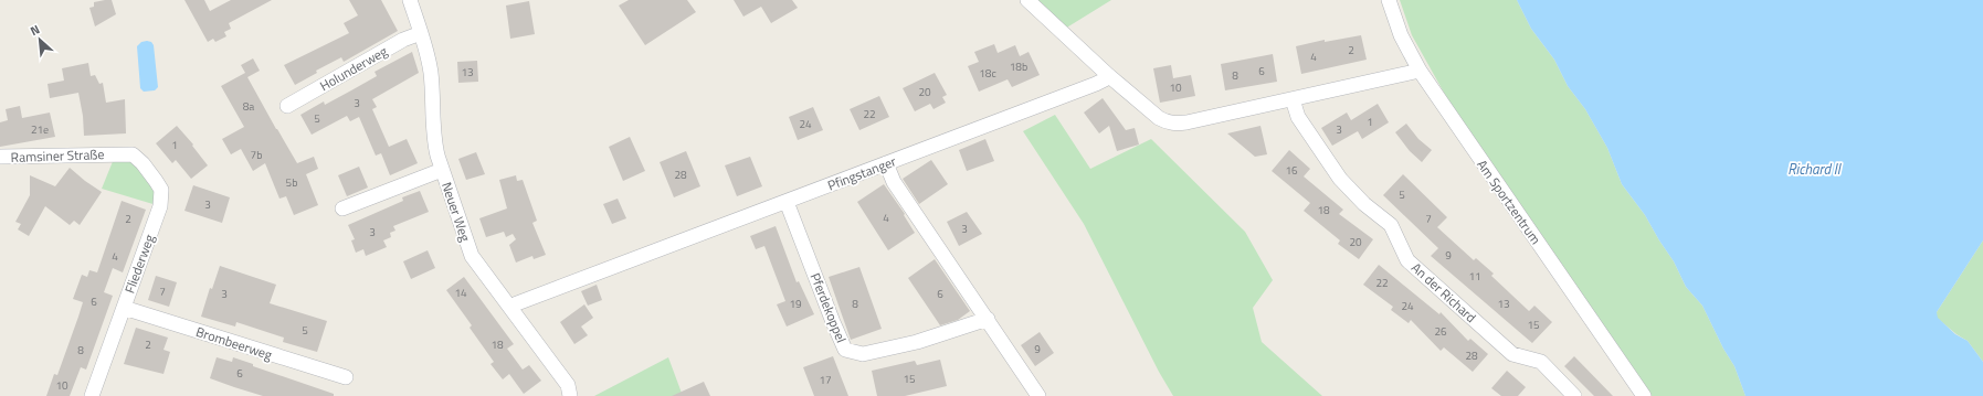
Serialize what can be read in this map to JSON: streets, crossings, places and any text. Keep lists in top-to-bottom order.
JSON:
{
  "streets": {
    "street": [
      "Holunderweg",
      "Ramsiner Straße",
      "Pfingstanger",
      "Am Sportzentrum",
      "Neuer Weg",
      "Fliederweg",
      "An der Richard",
      "Pferdekoppel",
      "Brombeerweg"
    ]
  },
  "crossings": [
    ["Holunderweg", "Neuer Weg"],
    ["Ramsiner Straße", "Fliederweg"],
    ["Pfingstanger", "Neuer Weg"],
    ["Pfingstanger", "Pferdekoppel"],
    ["Fliederweg", "Brombeerweg"]
  ],
  "water": ["Richard II"],
  "house_numbers": [
    "2",
    "4",
    "18b",
    "6",
    "13",
    "18c",
    "8",
    "10",
    "20",
    "3",
    "8a",
    "22",
    "5",
    "1",
    "24",
    "21e",
    "3",
    "1",
    "7b",
    "16",
    "28",
    "5b",
    "5",
    "3",
    "18",
    "4",
    "2",
    "7",
    "3",
    "3",
    "20",
    "9",
    "4",
    "11",
    "22",
    "7",
    "14",
    "3",
    "6",
    "6",
    "19",
    "8",
    "13",
    "24",
    "15",
    "5",
    "26",
    "2",
    "18",
    "9",
    "8",
    "28",
    "6",
    "15",
    "17",
    "10"
  ],
  "north": "top left"
}
